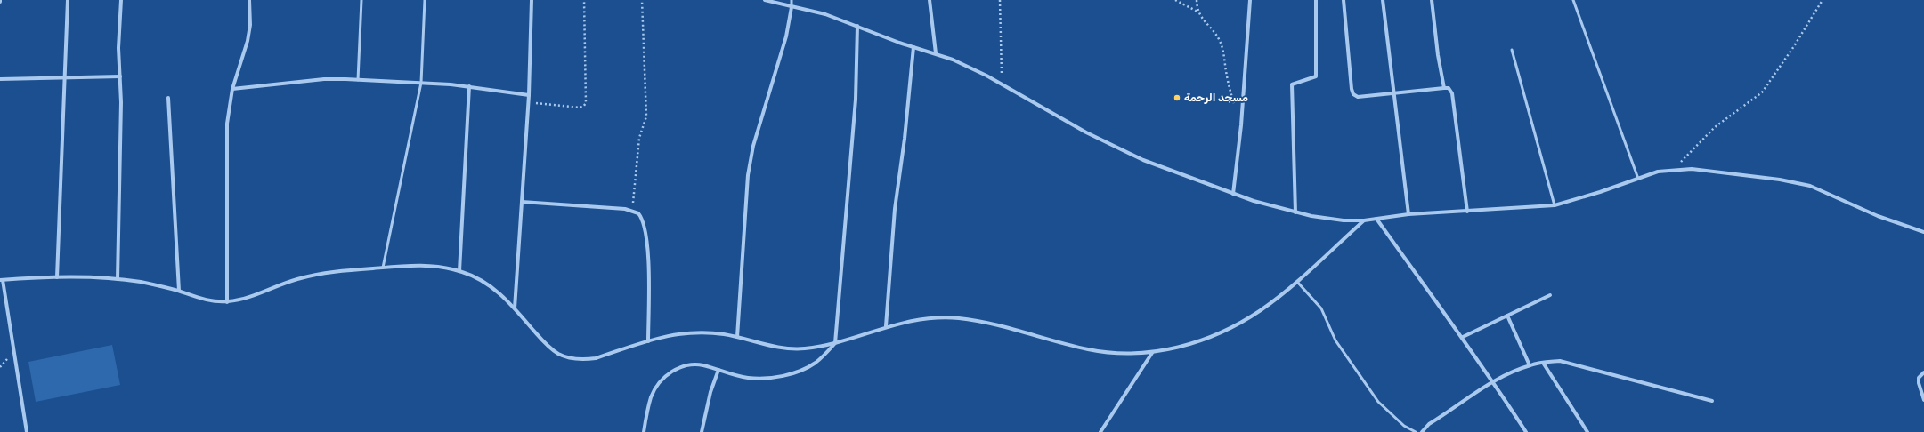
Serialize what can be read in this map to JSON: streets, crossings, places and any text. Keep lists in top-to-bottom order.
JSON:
{
  "places": ["مسجد الرحمة"]
}
